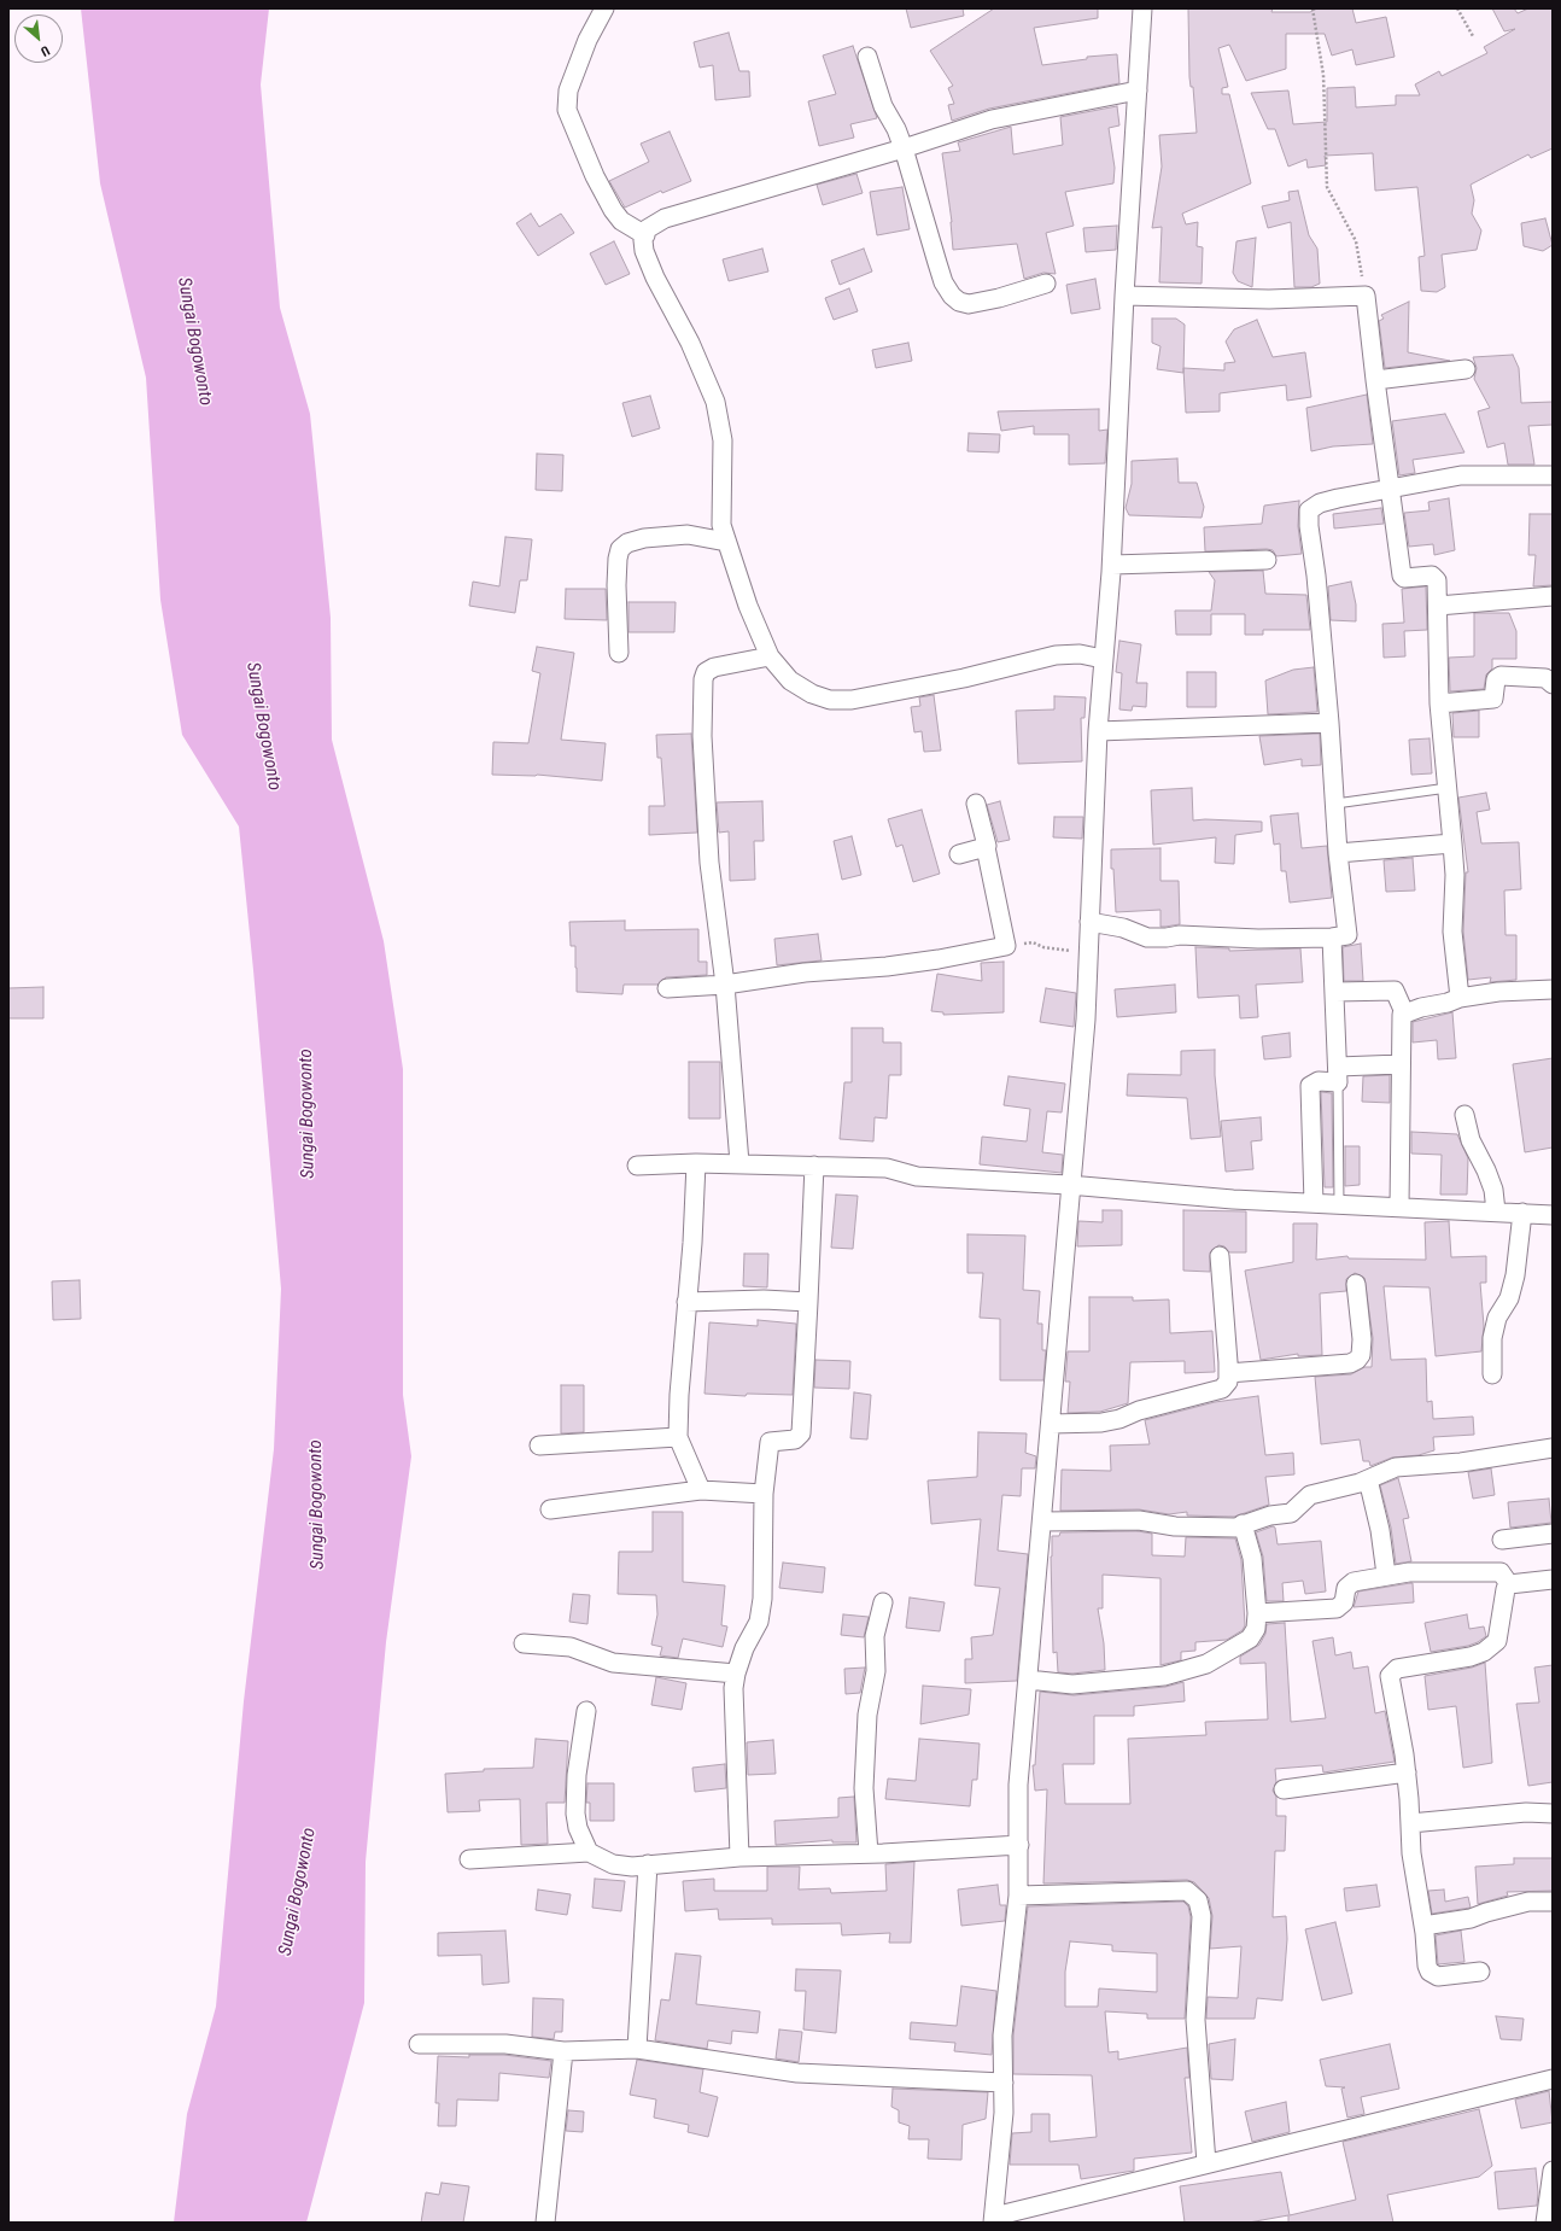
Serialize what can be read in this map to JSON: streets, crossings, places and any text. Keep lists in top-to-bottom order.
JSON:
{
  "water": ["Sungai Bogowonto"],
  "north": "bottom right"
}
